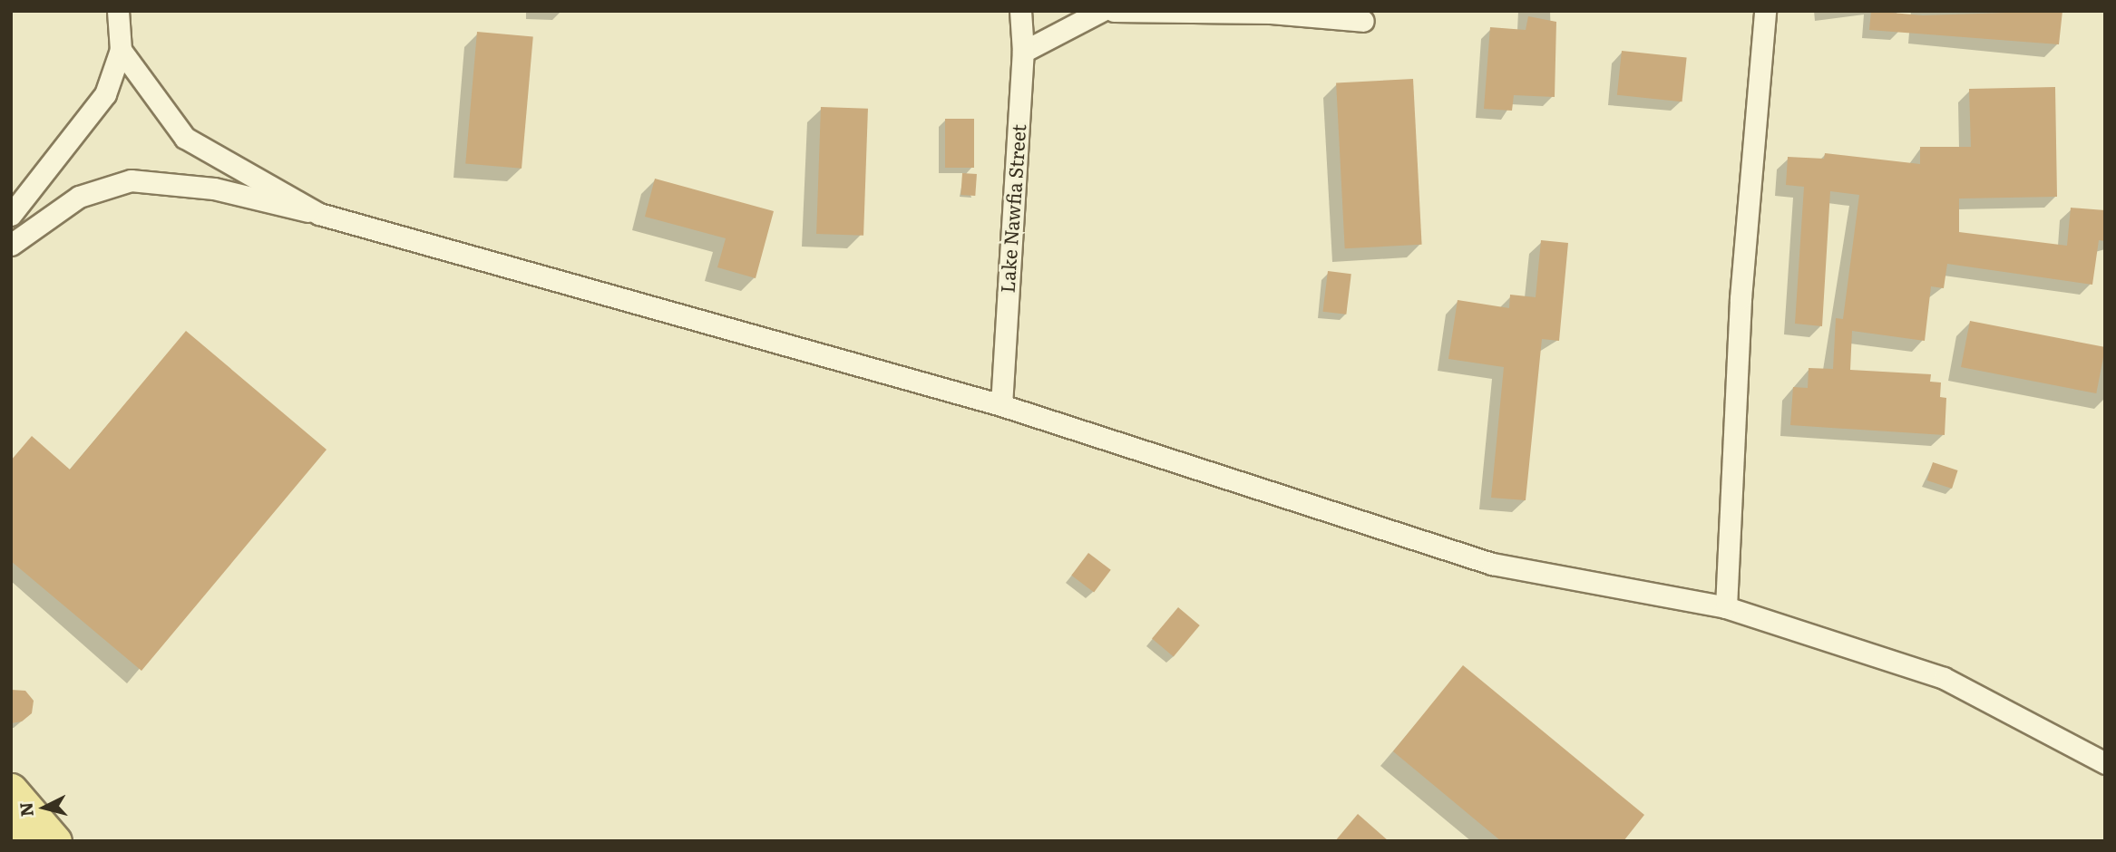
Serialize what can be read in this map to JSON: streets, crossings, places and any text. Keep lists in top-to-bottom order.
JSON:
{
  "streets": {
    "street": ["Lake Nawfia Street"]
  },
  "north": "left"
}
